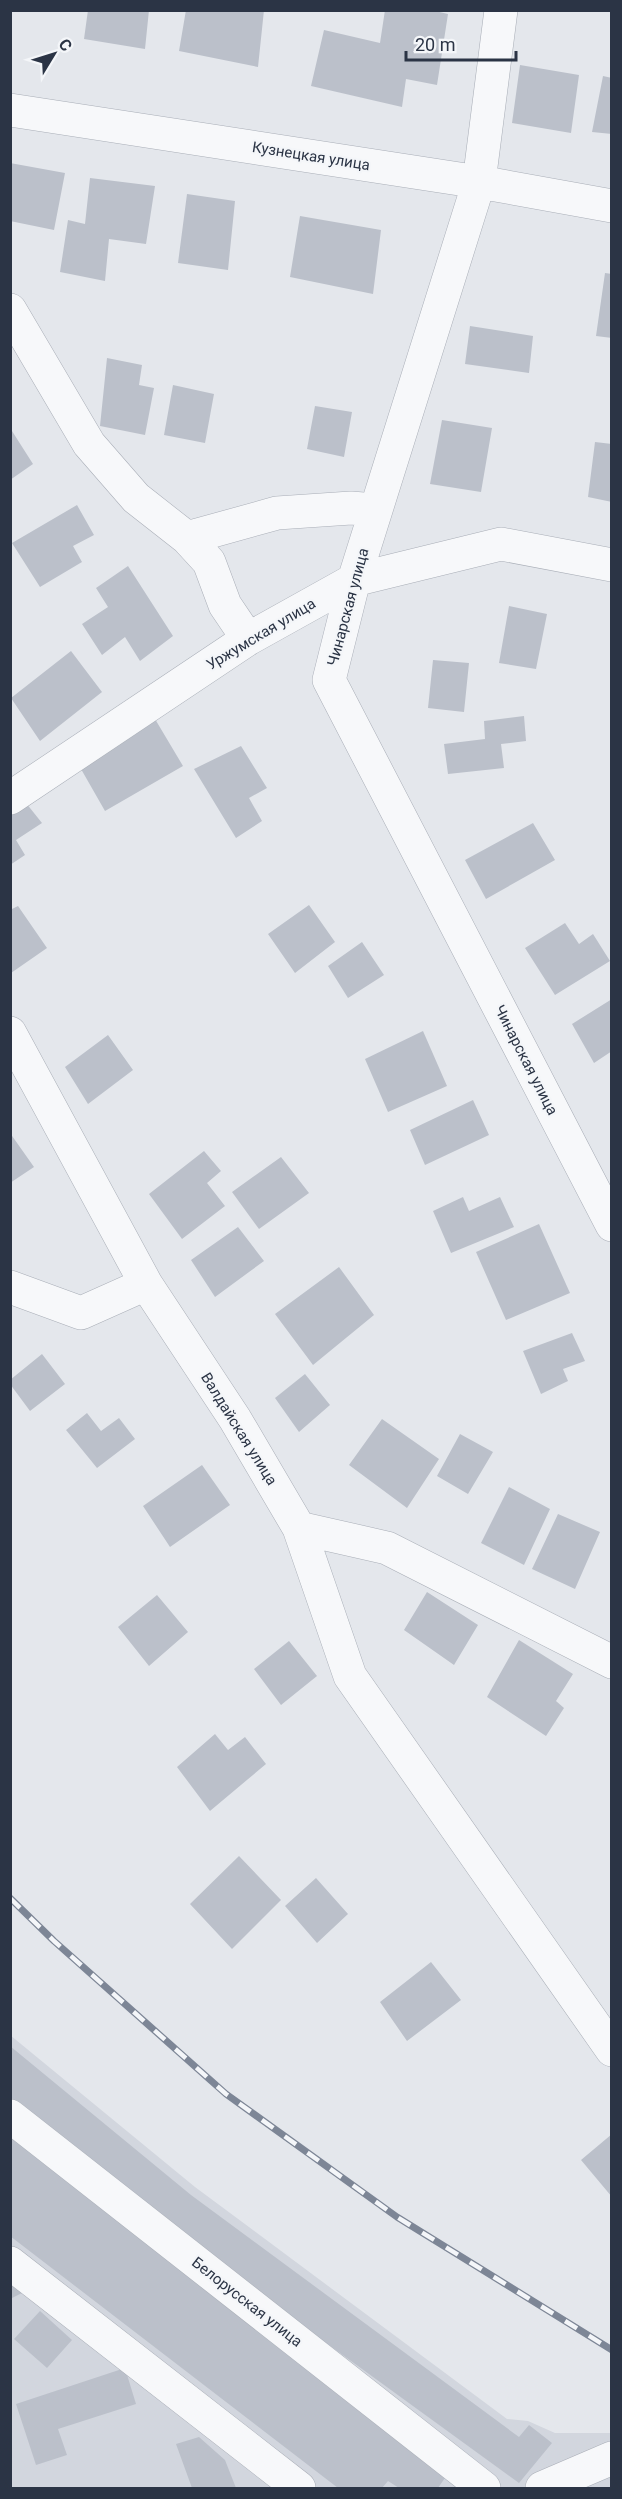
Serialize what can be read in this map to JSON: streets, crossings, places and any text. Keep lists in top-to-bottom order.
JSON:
{
  "streets": {
    "street": [
      "Кузнецкая улица",
      "Чинарская улица",
      "Уржумская улица",
      "Валдайская улица",
      "Белорусская улица"
    ]
  },
  "crossings": [
    ["Кузнецкая улица", "Чинарская улица"],
    ["Чинарская улица", "Уржумская улица"]
  ],
  "scale_bar": "20 m",
  "north": "top right"
}
